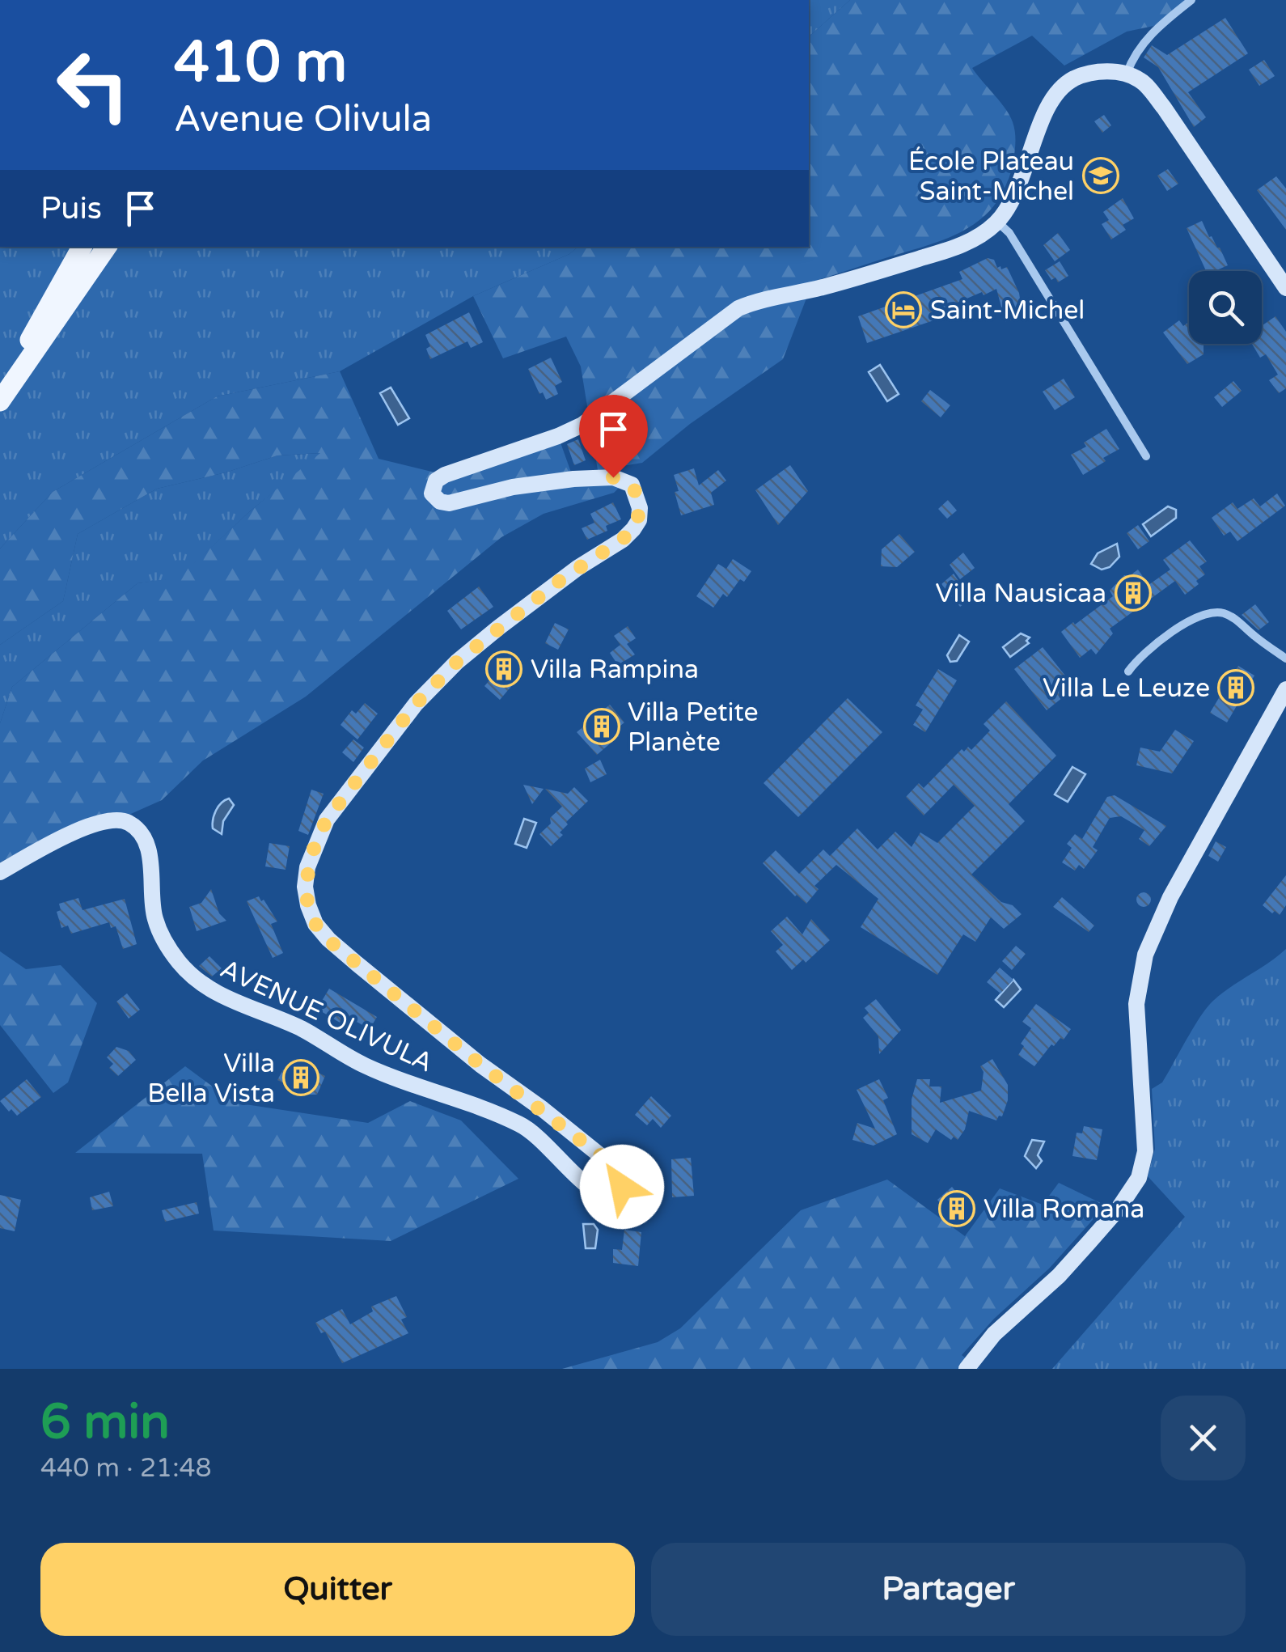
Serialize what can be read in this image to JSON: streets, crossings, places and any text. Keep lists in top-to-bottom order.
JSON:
{
  "streets": {
    "street": ["AVENUE OLIVULA"]
  },
  "places": {
    "school or university": ["École Plateau Saint-Michel"],
    "hotel": ["Saint-Michel"],
    "building": [
      "Villa Nausicaa",
      "Villa Rampina",
      "Villa Le Leuze",
      "Villa Petite Planète",
      "Villa Bella Vista",
      "Villa Romana"
    ]
  },
  "page": {
    "turn": ["410 m", "Avenue Olivula"],
    "then": "Puis",
    "heading": ["6 min", "440 m · 21:48"],
    "buttons": ["Quitter", "Partager"]
  }
}
